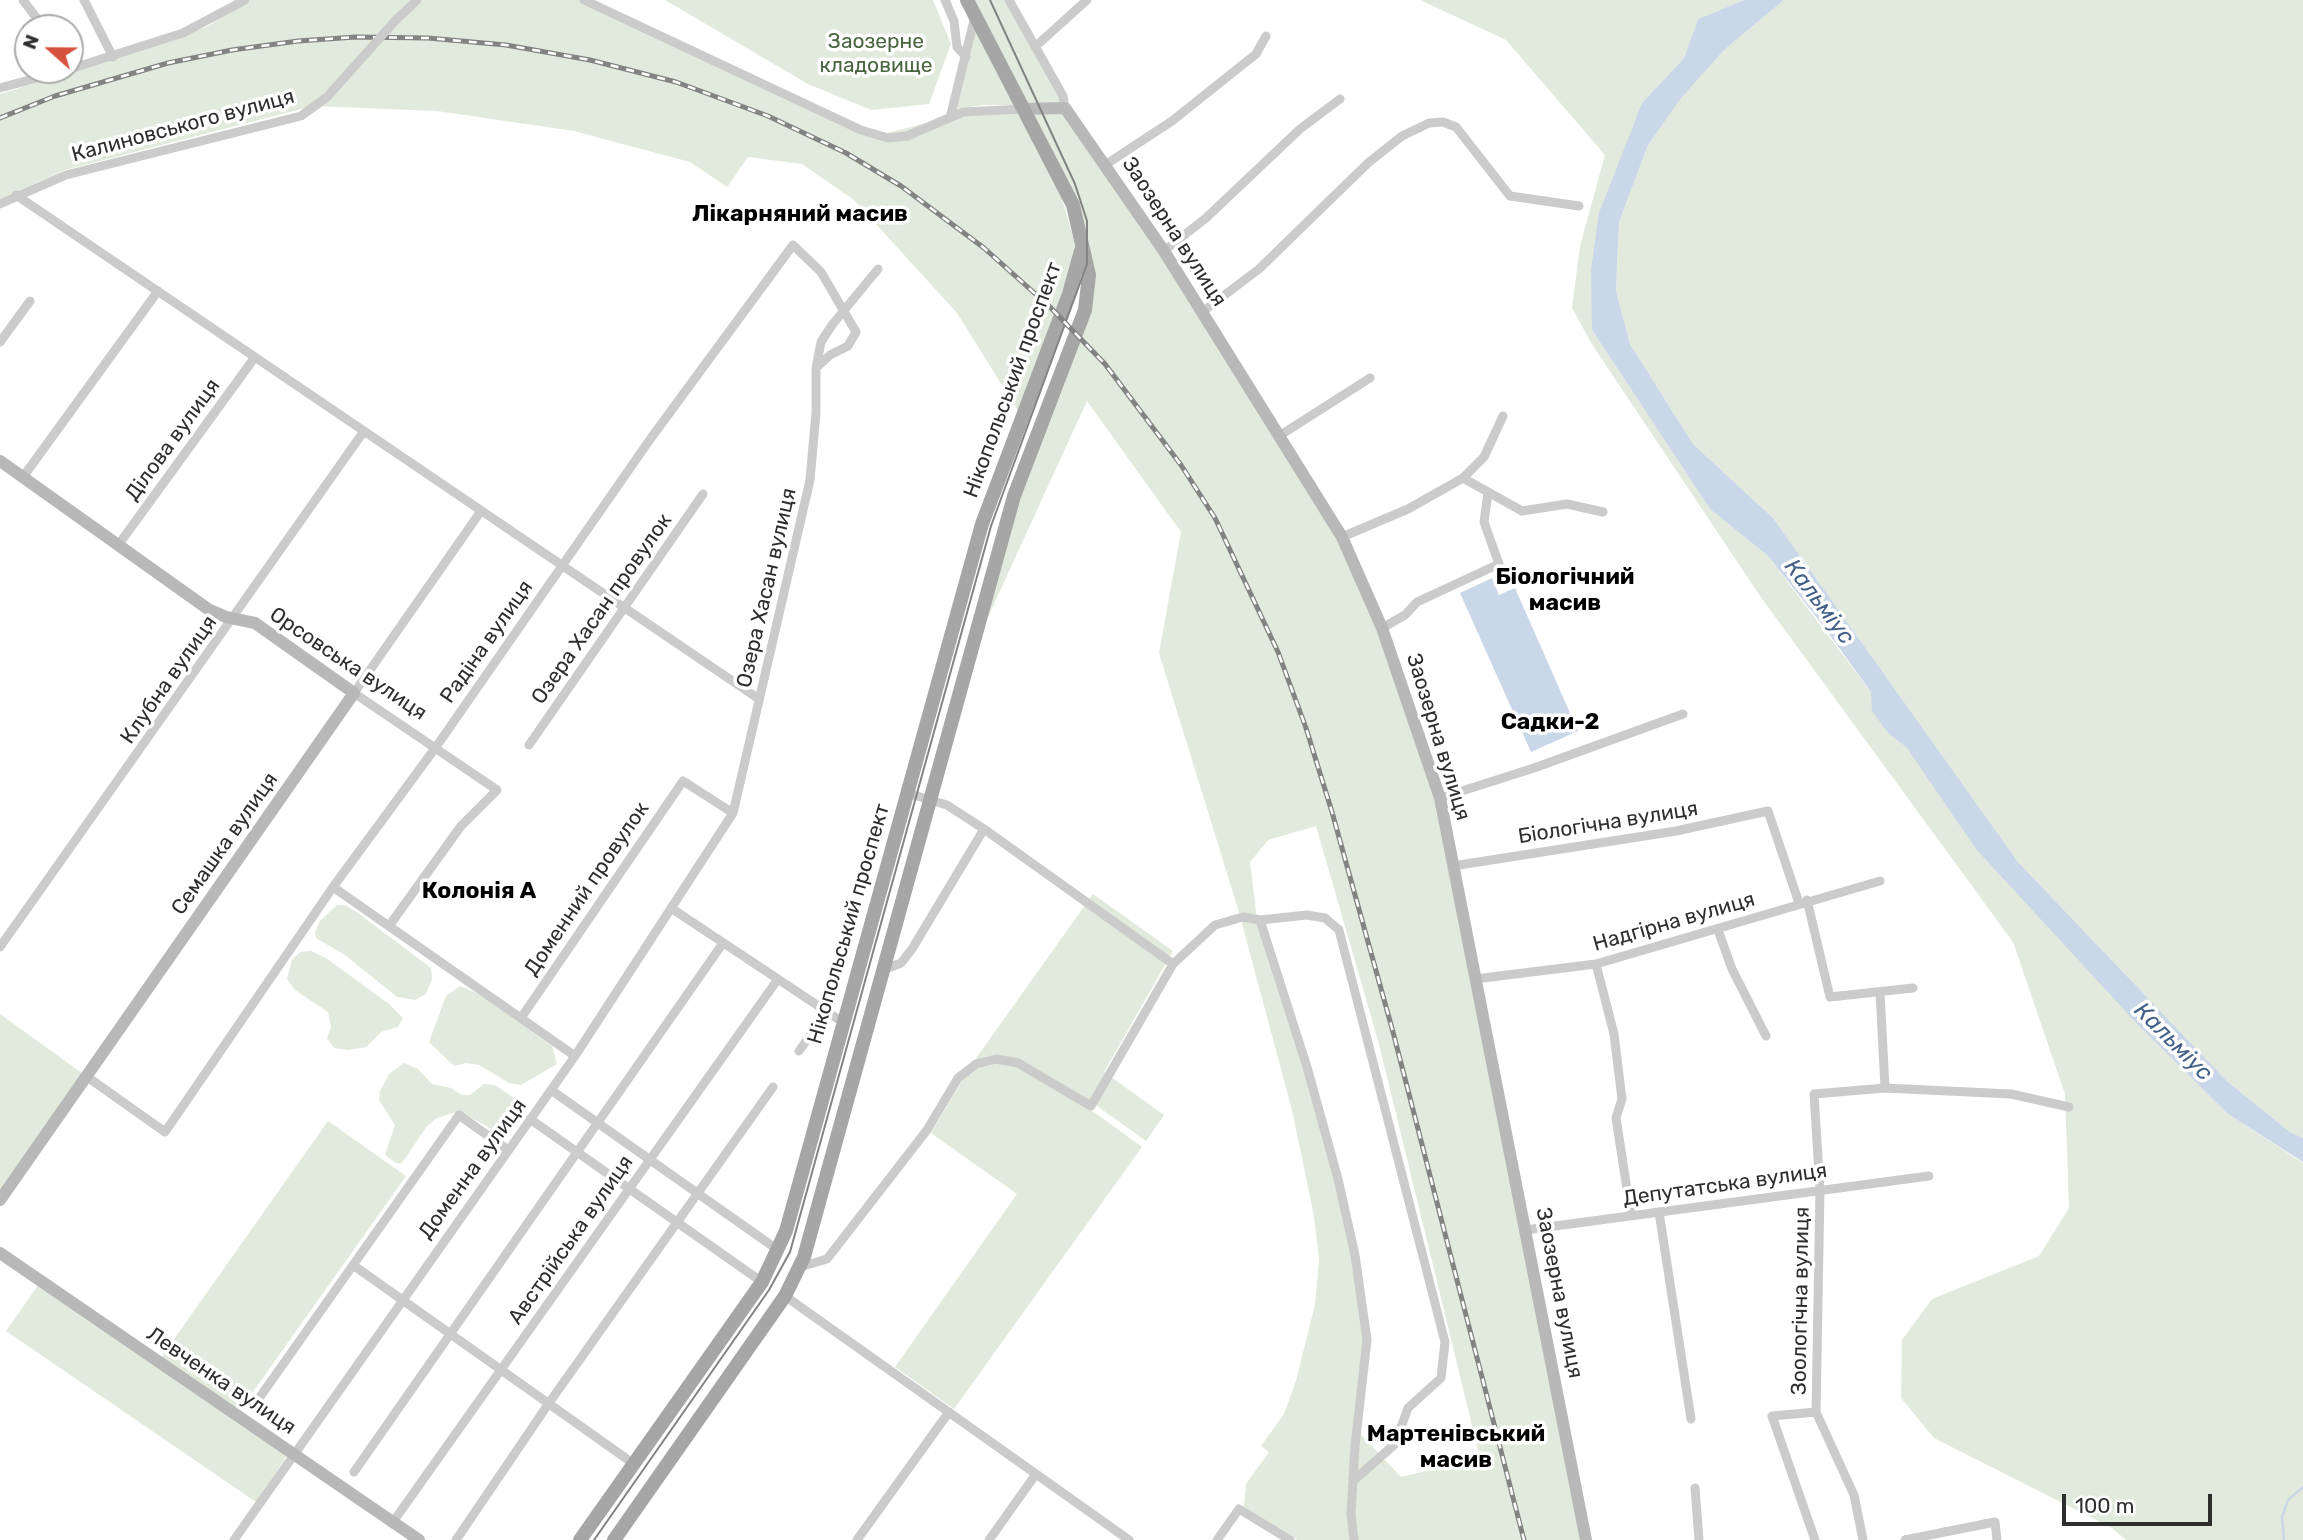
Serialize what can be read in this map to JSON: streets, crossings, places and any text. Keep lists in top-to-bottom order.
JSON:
{
  "streets": {
    "main road": ["Нікопольський проспект"],
    "street": [
      "Калиновського вулиця",
      "Заозерна вулиця",
      "Ділова вулиця",
      "Озера Хасан вулиця",
      "Озера Хасан провулок",
      "Радіна вулиця",
      "Орсовська вулиця",
      "Клубна вулиця",
      "Біологічна вулиця",
      "Семашка вулиця",
      "Доменний провулок",
      "Надгірна вулиця",
      "Доменна вулиця",
      "Депутатська вулиця",
      "Австрійська вулиця",
      "Зоологічна вулиця",
      "Левченка вулиця"
    ]
  },
  "crossings": [
    ["Заозерна вулиця", "Біологічна вулиця"],
    ["Заозерна вулиця", "Надгірна вулиця"],
    ["Заозерна вулиця", "Депутатська вулиця"],
    ["Ділова вулиця", "Орсовська вулиця"],
    ["Озера Хасан вулиця", "Радіна вулиця"],
    ["Озера Хасан вулиця", "Доменний провулок"],
    ["Озера Хасан вулиця", "Доменна вулиця"],
    ["Радіна вулиця", "Орсовська вулиця"],
    ["Радіна вулиця", "Семашка вулиця"],
    ["Орсовська вулиця", "Клубна вулиця"],
    ["Орсовська вулиця", "Семашка вулиця"],
    ["Біологічна вулиця", "Надгірна вулиця"],
    ["Доменний провулок", "Доменна вулиця"],
    ["Доменна вулиця", "Левченка вулиця"],
    ["Депутатська вулиця", "Зоологічна вулиця"],
    ["Австрійська вулиця", "Левченка вулиця"]
  ],
  "districts": [
    "Лікарняний масив",
    "Біологічний масив",
    "Садки-2",
    "Колонія А",
    "Мартенівський масив"
  ],
  "water": ["Кальміус"],
  "parks": ["Заозерне кладовище"],
  "scale_bar": "100 m",
  "north": "left"
}
